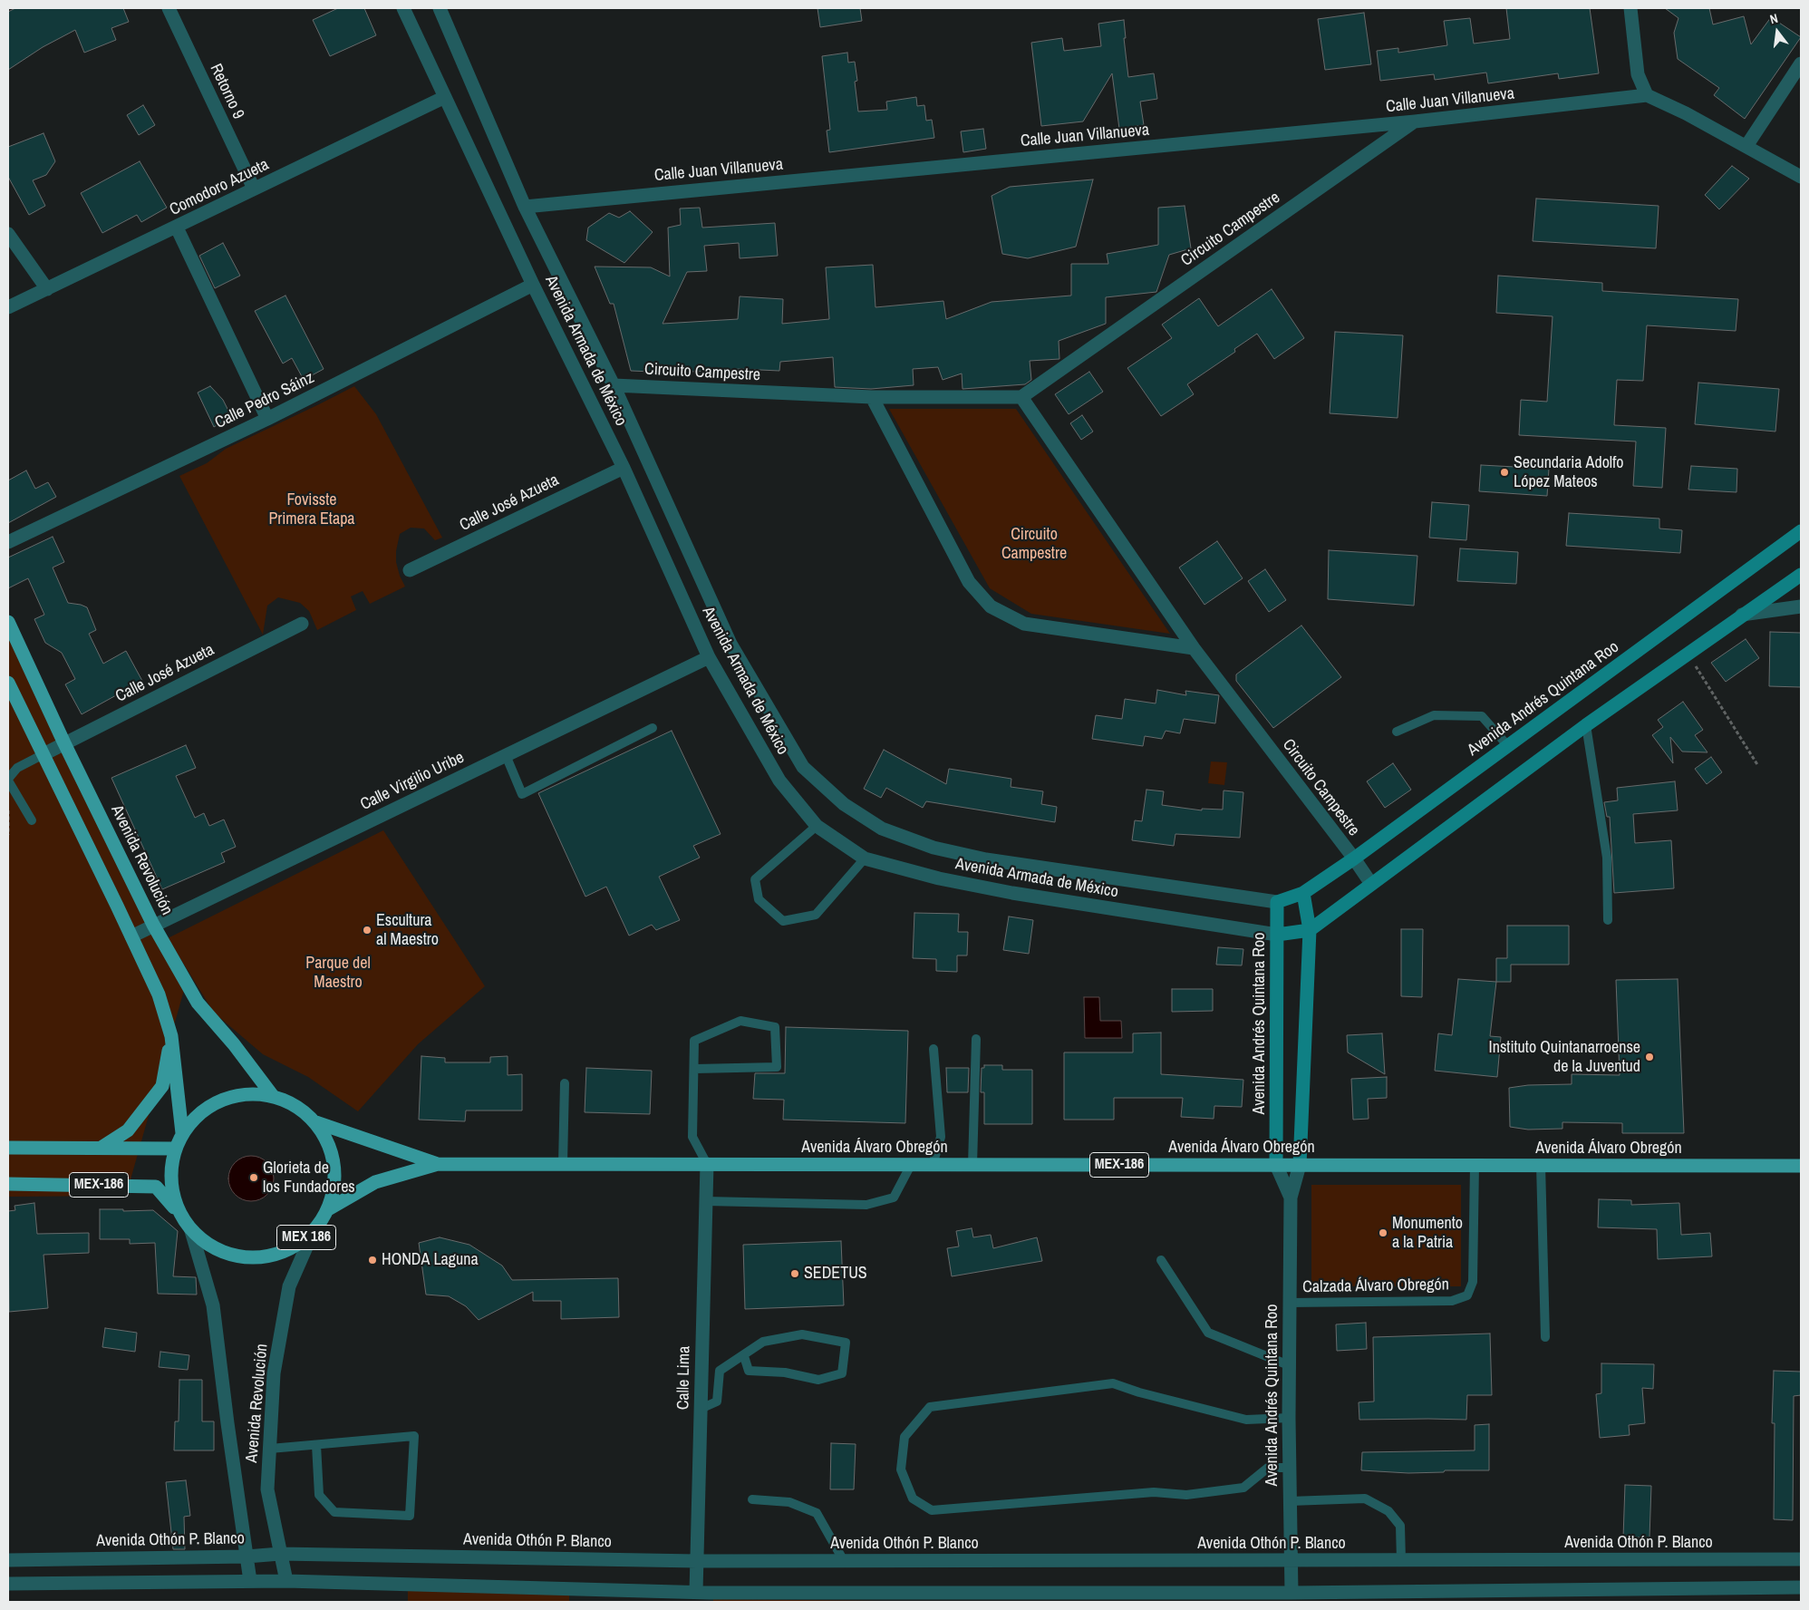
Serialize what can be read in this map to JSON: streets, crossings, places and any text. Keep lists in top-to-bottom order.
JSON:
{
  "streets": {
    "main road": [
      "Avenida Armada de México",
      "Avenida Andrés Quintana Roo",
      "Avenida Revolución",
      "Avenida Álvaro Obregón",
      "MEX-186",
      "MEX 186"
    ],
    "street": [
      "Retorno 9",
      "Calle Juan Villanueva",
      "Comodoro Azueta",
      "Circuito Campestre",
      "Calle Pedro Sáinz",
      "Calle José Azueta",
      "Calle Virgilio Uribe",
      "Calle Lima",
      "Avenida Othón P. Blanco"
    ],
    "lane": ["Calzada Álvaro Obregón"]
  },
  "crossings": [
    ["Retorno 9", "Comodoro Azueta"],
    ["Calle Juan Villanueva", "Circuito Campestre"],
    ["Calle Juan Villanueva", "Avenida Armada de México"],
    ["Comodoro Azueta", "Avenida Armada de México"],
    ["Circuito Campestre", "Avenida Armada de México"],
    ["Circuito Campestre", "Avenida Andrés Quintana Roo"],
    ["Avenida Armada de México", "Calle Pedro Sáinz"],
    ["Avenida Armada de México", "Calle José Azueta"],
    ["Avenida Armada de México", "Avenida Andrés Quintana Roo"],
    ["Avenida Armada de México", "Calle Virgilio Uribe"],
    ["Calle José Azueta", "Avenida Revolución"],
    ["Avenida Andrés Quintana Roo", "Avenida Álvaro Obregón"],
    ["Avenida Andrés Quintana Roo", "Calzada Álvaro Obregón"],
    ["Avenida Andrés Quintana Roo", "Avenida Othón P. Blanco"],
    ["Calle Virgilio Uribe", "Avenida Revolución"],
    ["Avenida Revolución", "Avenida Álvaro Obregón"],
    ["Avenida Revolución", "Avenida Othón P. Blanco"],
    ["Avenida Álvaro Obregón", "Calzada Álvaro Obregón"],
    ["Avenida Álvaro Obregón", "Calle Lima"],
    ["Calle Lima", "Avenida Othón P. Blanco"]
  ],
  "parks": ["Fovisste Primera Etapa", "Circuito Campestre", "Parque del Maestro"],
  "places": [
    "Secundaria Adolfo López Mateos",
    "Escultura al Maestro",
    "Instituto Quintanarroense de la Juventud",
    "Glorieta de los Fundadores",
    "Monumento a la Patria",
    "HONDA Laguna",
    "SEDETUS"
  ],
  "north": "top"
}
